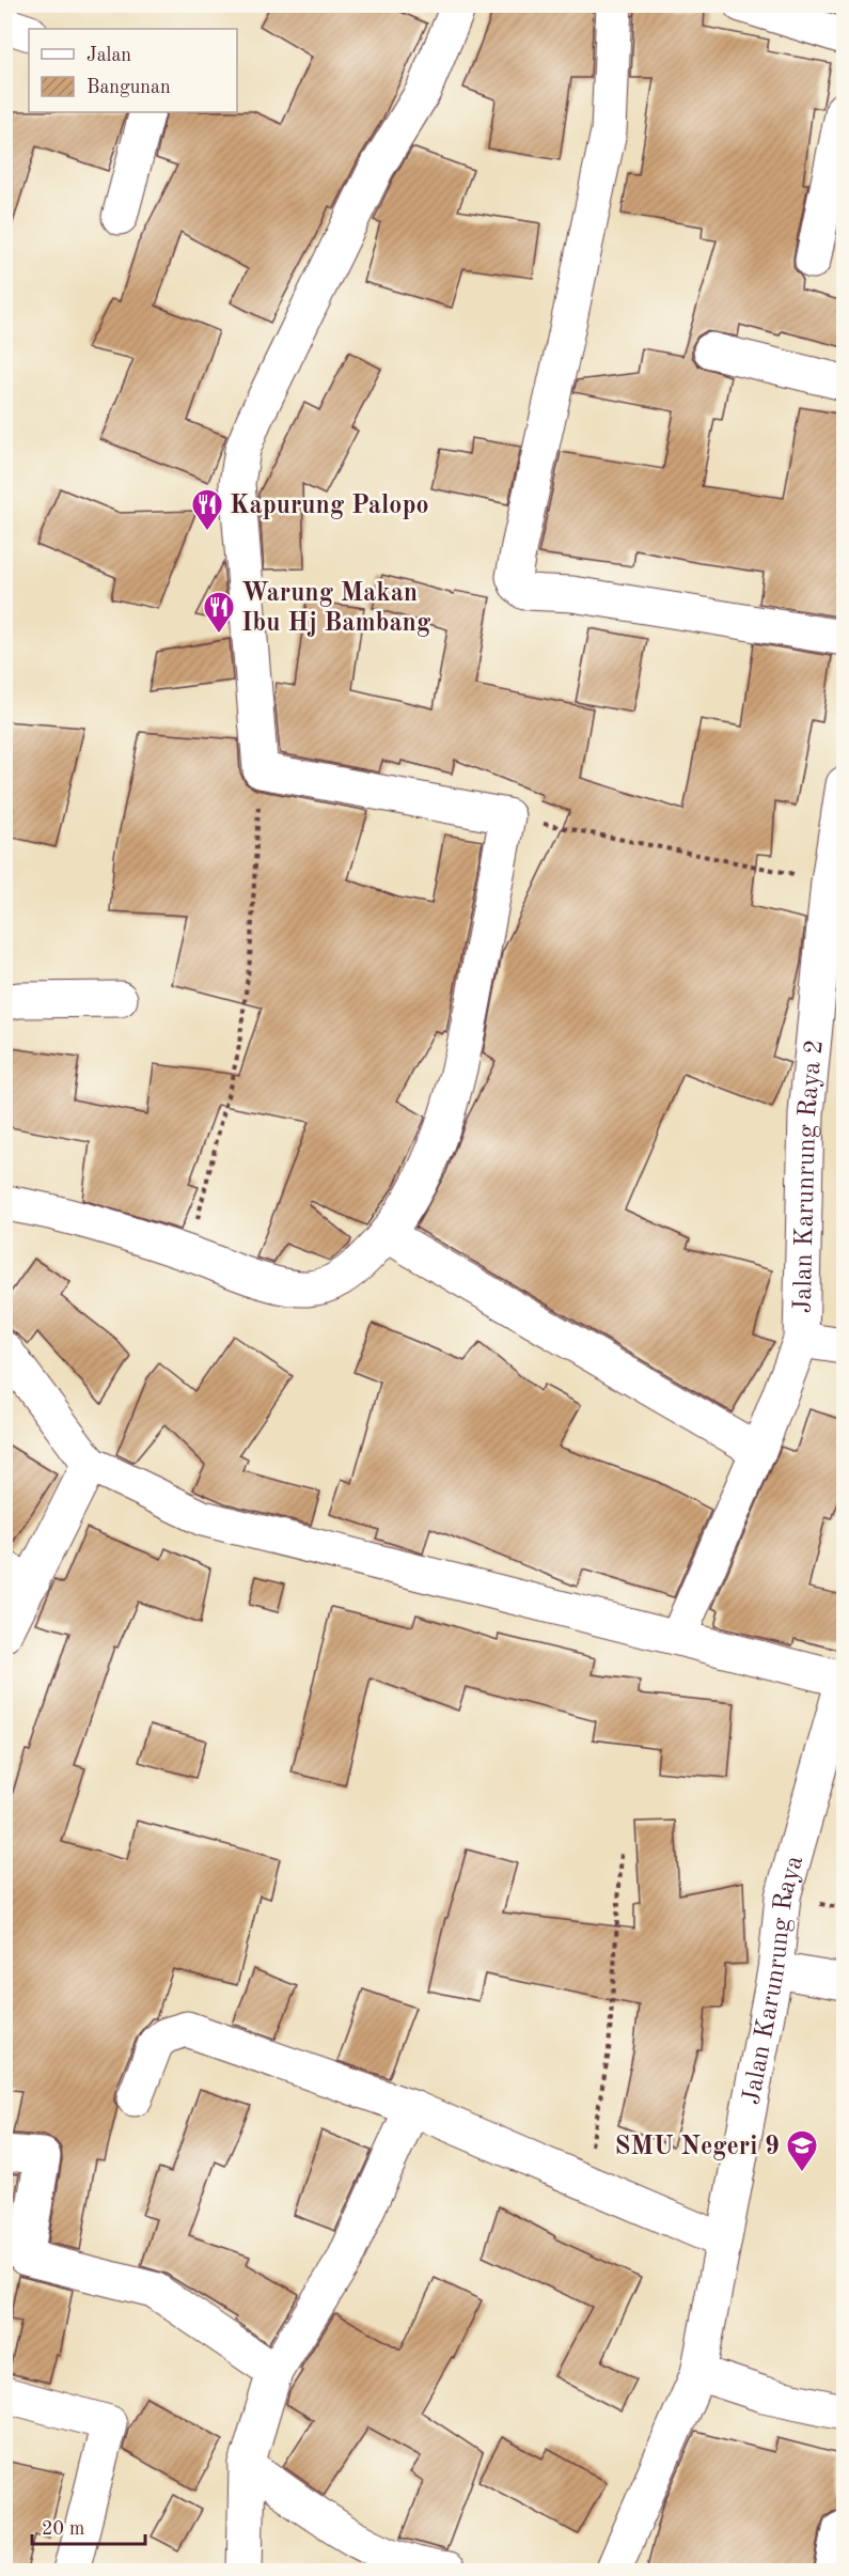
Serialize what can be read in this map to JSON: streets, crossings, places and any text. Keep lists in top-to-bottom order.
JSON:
{
  "streets": {
    "street": ["Jalan Karunrung Raya 2", "Jalan Karunrung Raya"]
  },
  "places": {
    "restaurant": ["Kapurung Palopo", "Warung Makan Ibu Hj Bambang"],
    "school or university": ["SMU Negeri 9"]
  },
  "legend": ["Jalan", "Bangunan"],
  "scale_bar": "20 m"
}
